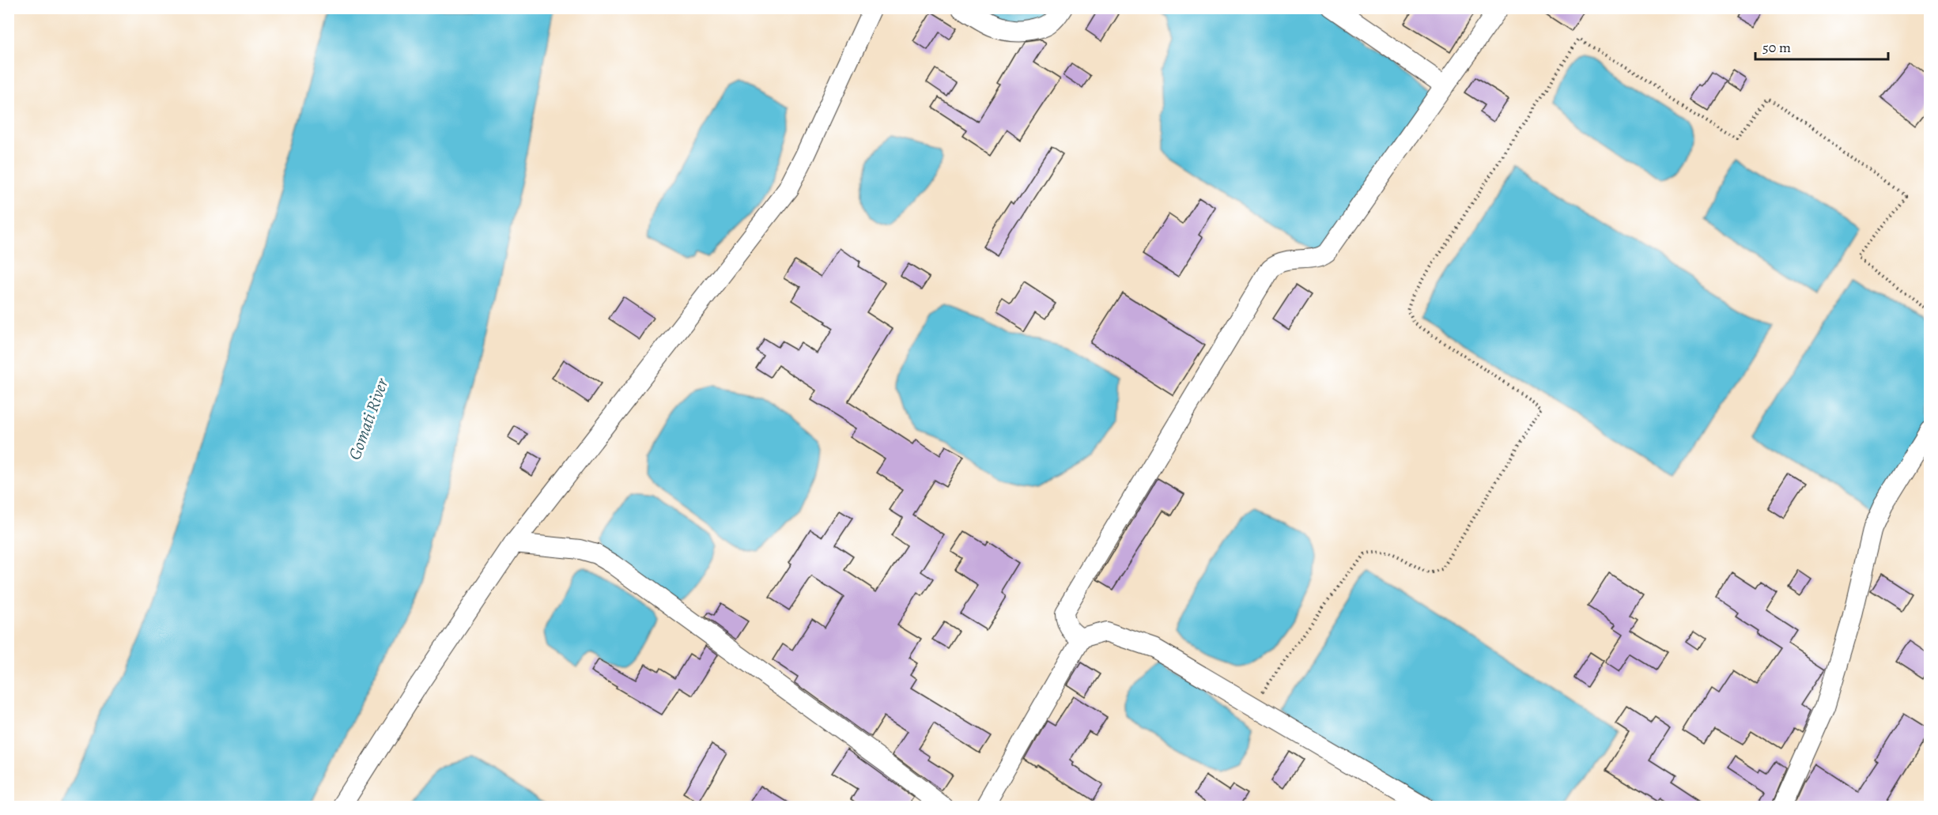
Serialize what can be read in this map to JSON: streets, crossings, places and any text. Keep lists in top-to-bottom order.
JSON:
{
  "water": ["Gomati River"],
  "scale_bar": "50 m"
}
